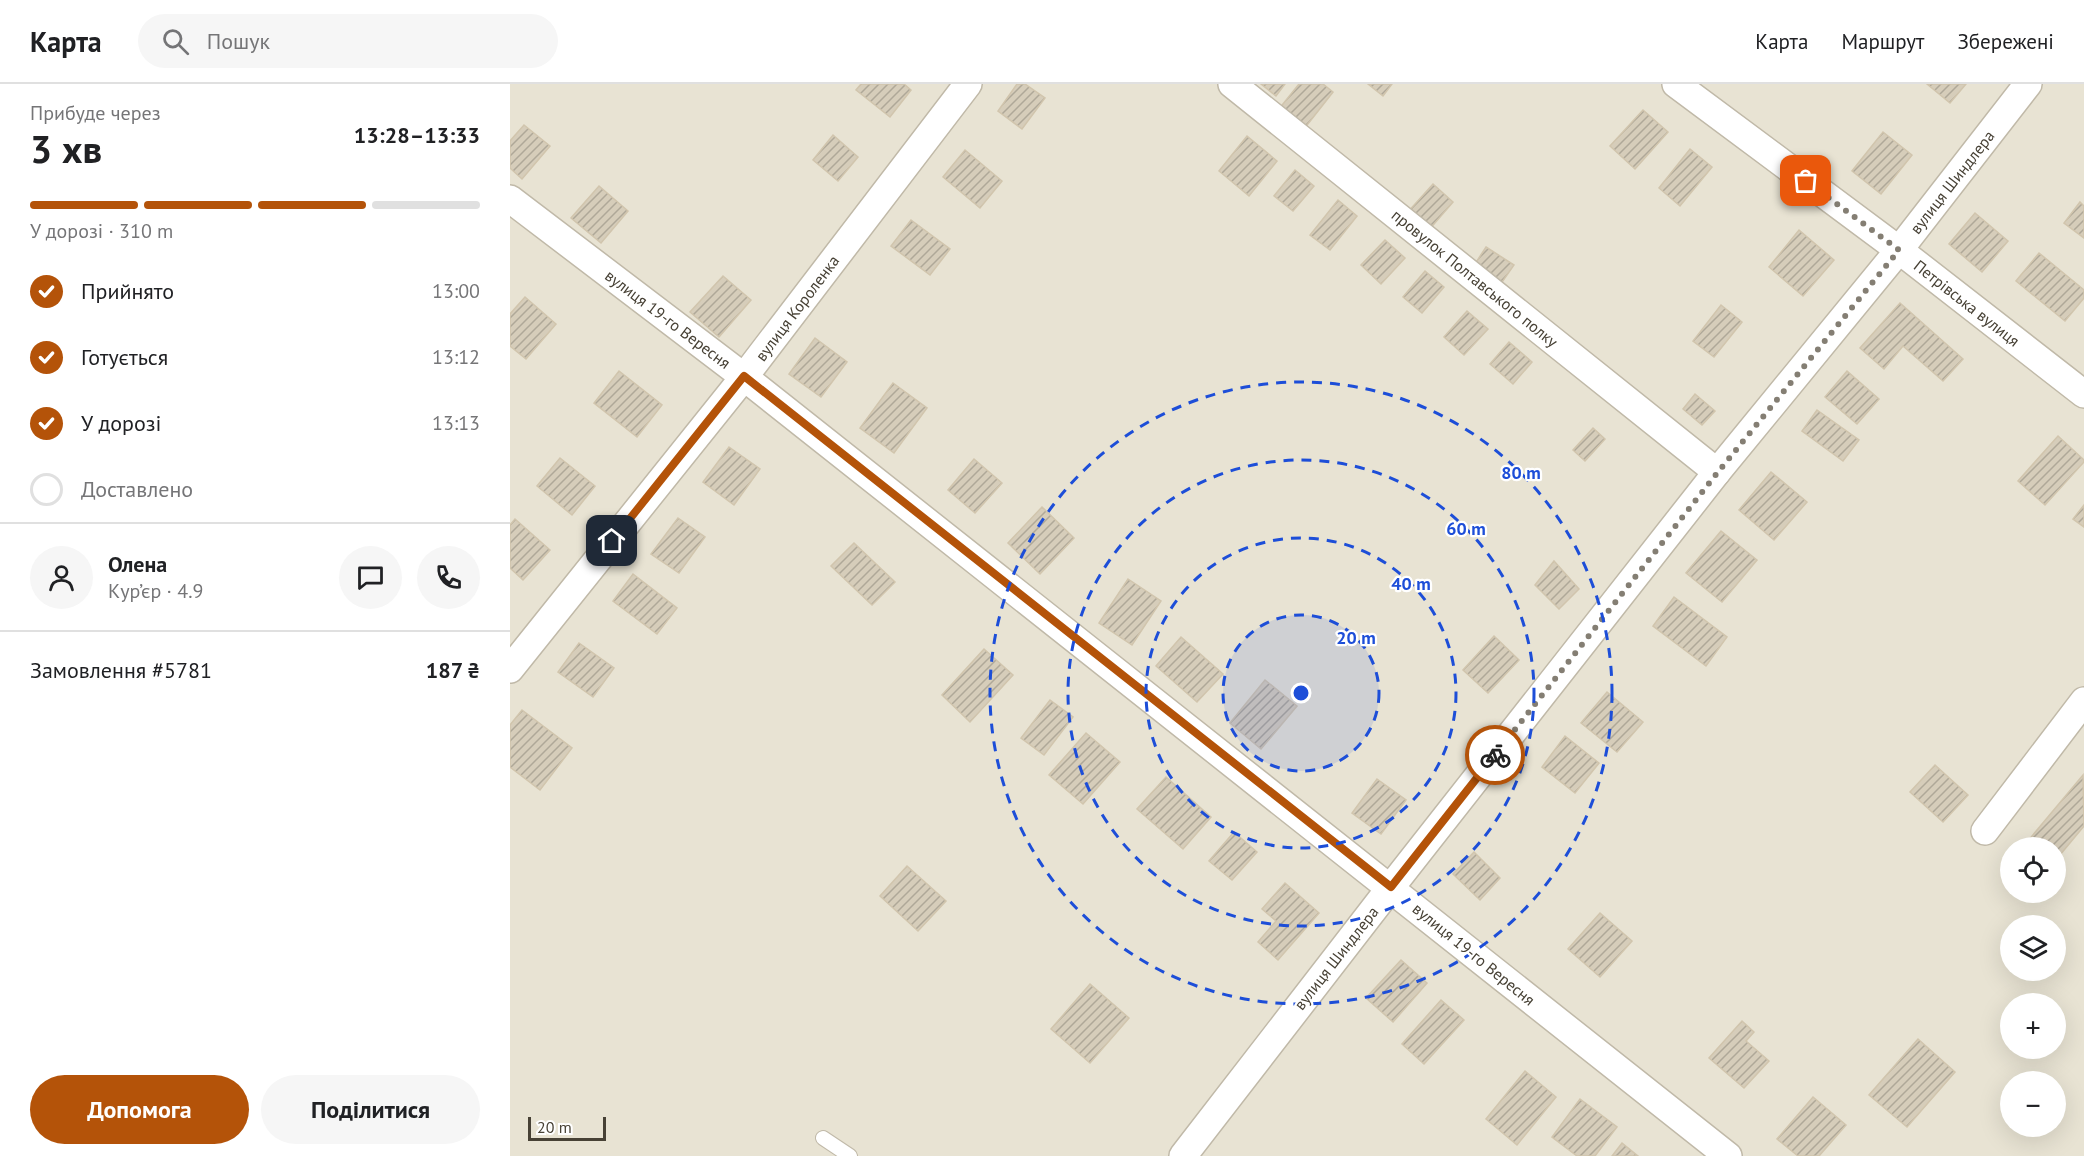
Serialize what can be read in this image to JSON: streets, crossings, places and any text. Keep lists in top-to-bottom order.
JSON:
{
  "streets": {
    "street": [
      "вулиця Шиндлера",
      "провулок Полтавського полку",
      "Петрівська вулиця",
      "вулиця Короленка",
      "вулиця 19-го Вересня"
    ]
  },
  "crossings": [
    ["вулиця Шиндлера", "провулок Полтавського полку"],
    ["вулиця Шиндлера", "Петрівська вулиця"],
    ["вулиця Шиндлера", "вулиця 19-го Вересня"],
    ["вулиця Короленка", "вулиця 19-го Вересня"]
  ],
  "scale_bar": "20 m",
  "page": {
    "header": "Карта",
    "search": "Пошук",
    "nav": ["Карта", "Маршрут", "Збережені"],
    "heading": ["3 хв", "Прибуде через", "13:28–13:33"],
    "panel": [
      "Олена",
      "Кур’єр · 4.9",
      "Замовлення #5781",
      "187 ₴"
    ],
    "bar": "У дорозі · 310 m",
    "list": [
      ["Прийнято", "13:00"],
      ["Готується", "13:12"],
      ["У дорозі", "13:13"],
      "Доставлено"
    ],
    "map_buttons": ["+", "−"],
    "buttons": ["Допомога", "Поділитися"],
    "scale": "20 m"
  },
  "rings": [
    "80 m",
    "60 m",
    "40 m",
    "20 m"
  ]
}
